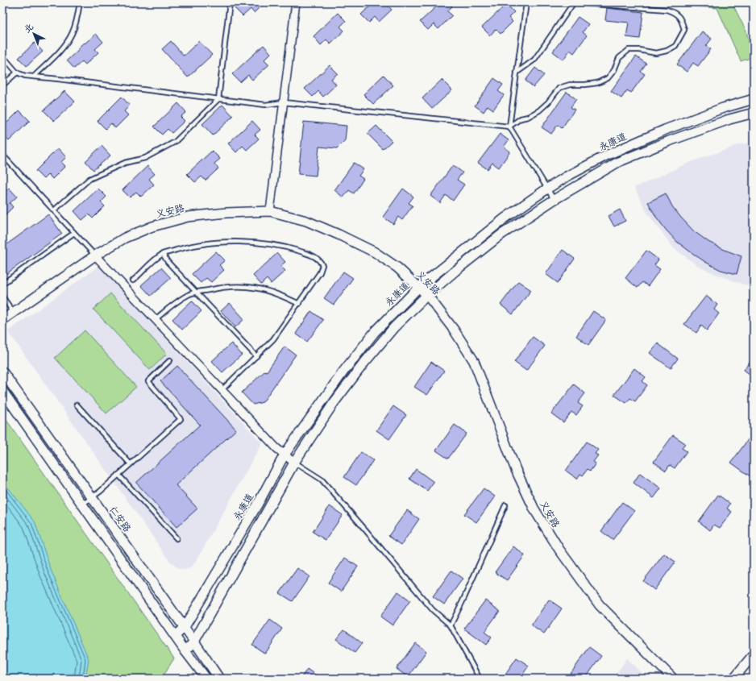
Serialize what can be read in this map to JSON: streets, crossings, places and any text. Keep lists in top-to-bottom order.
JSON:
{
  "streets": {
    "street": ["永康道", "义安路", "仁安路"]
  },
  "crossings": [
    ["永康道", "义安路"],
    ["永康道", "仁安路"]
  ],
  "north": "top left"
}
